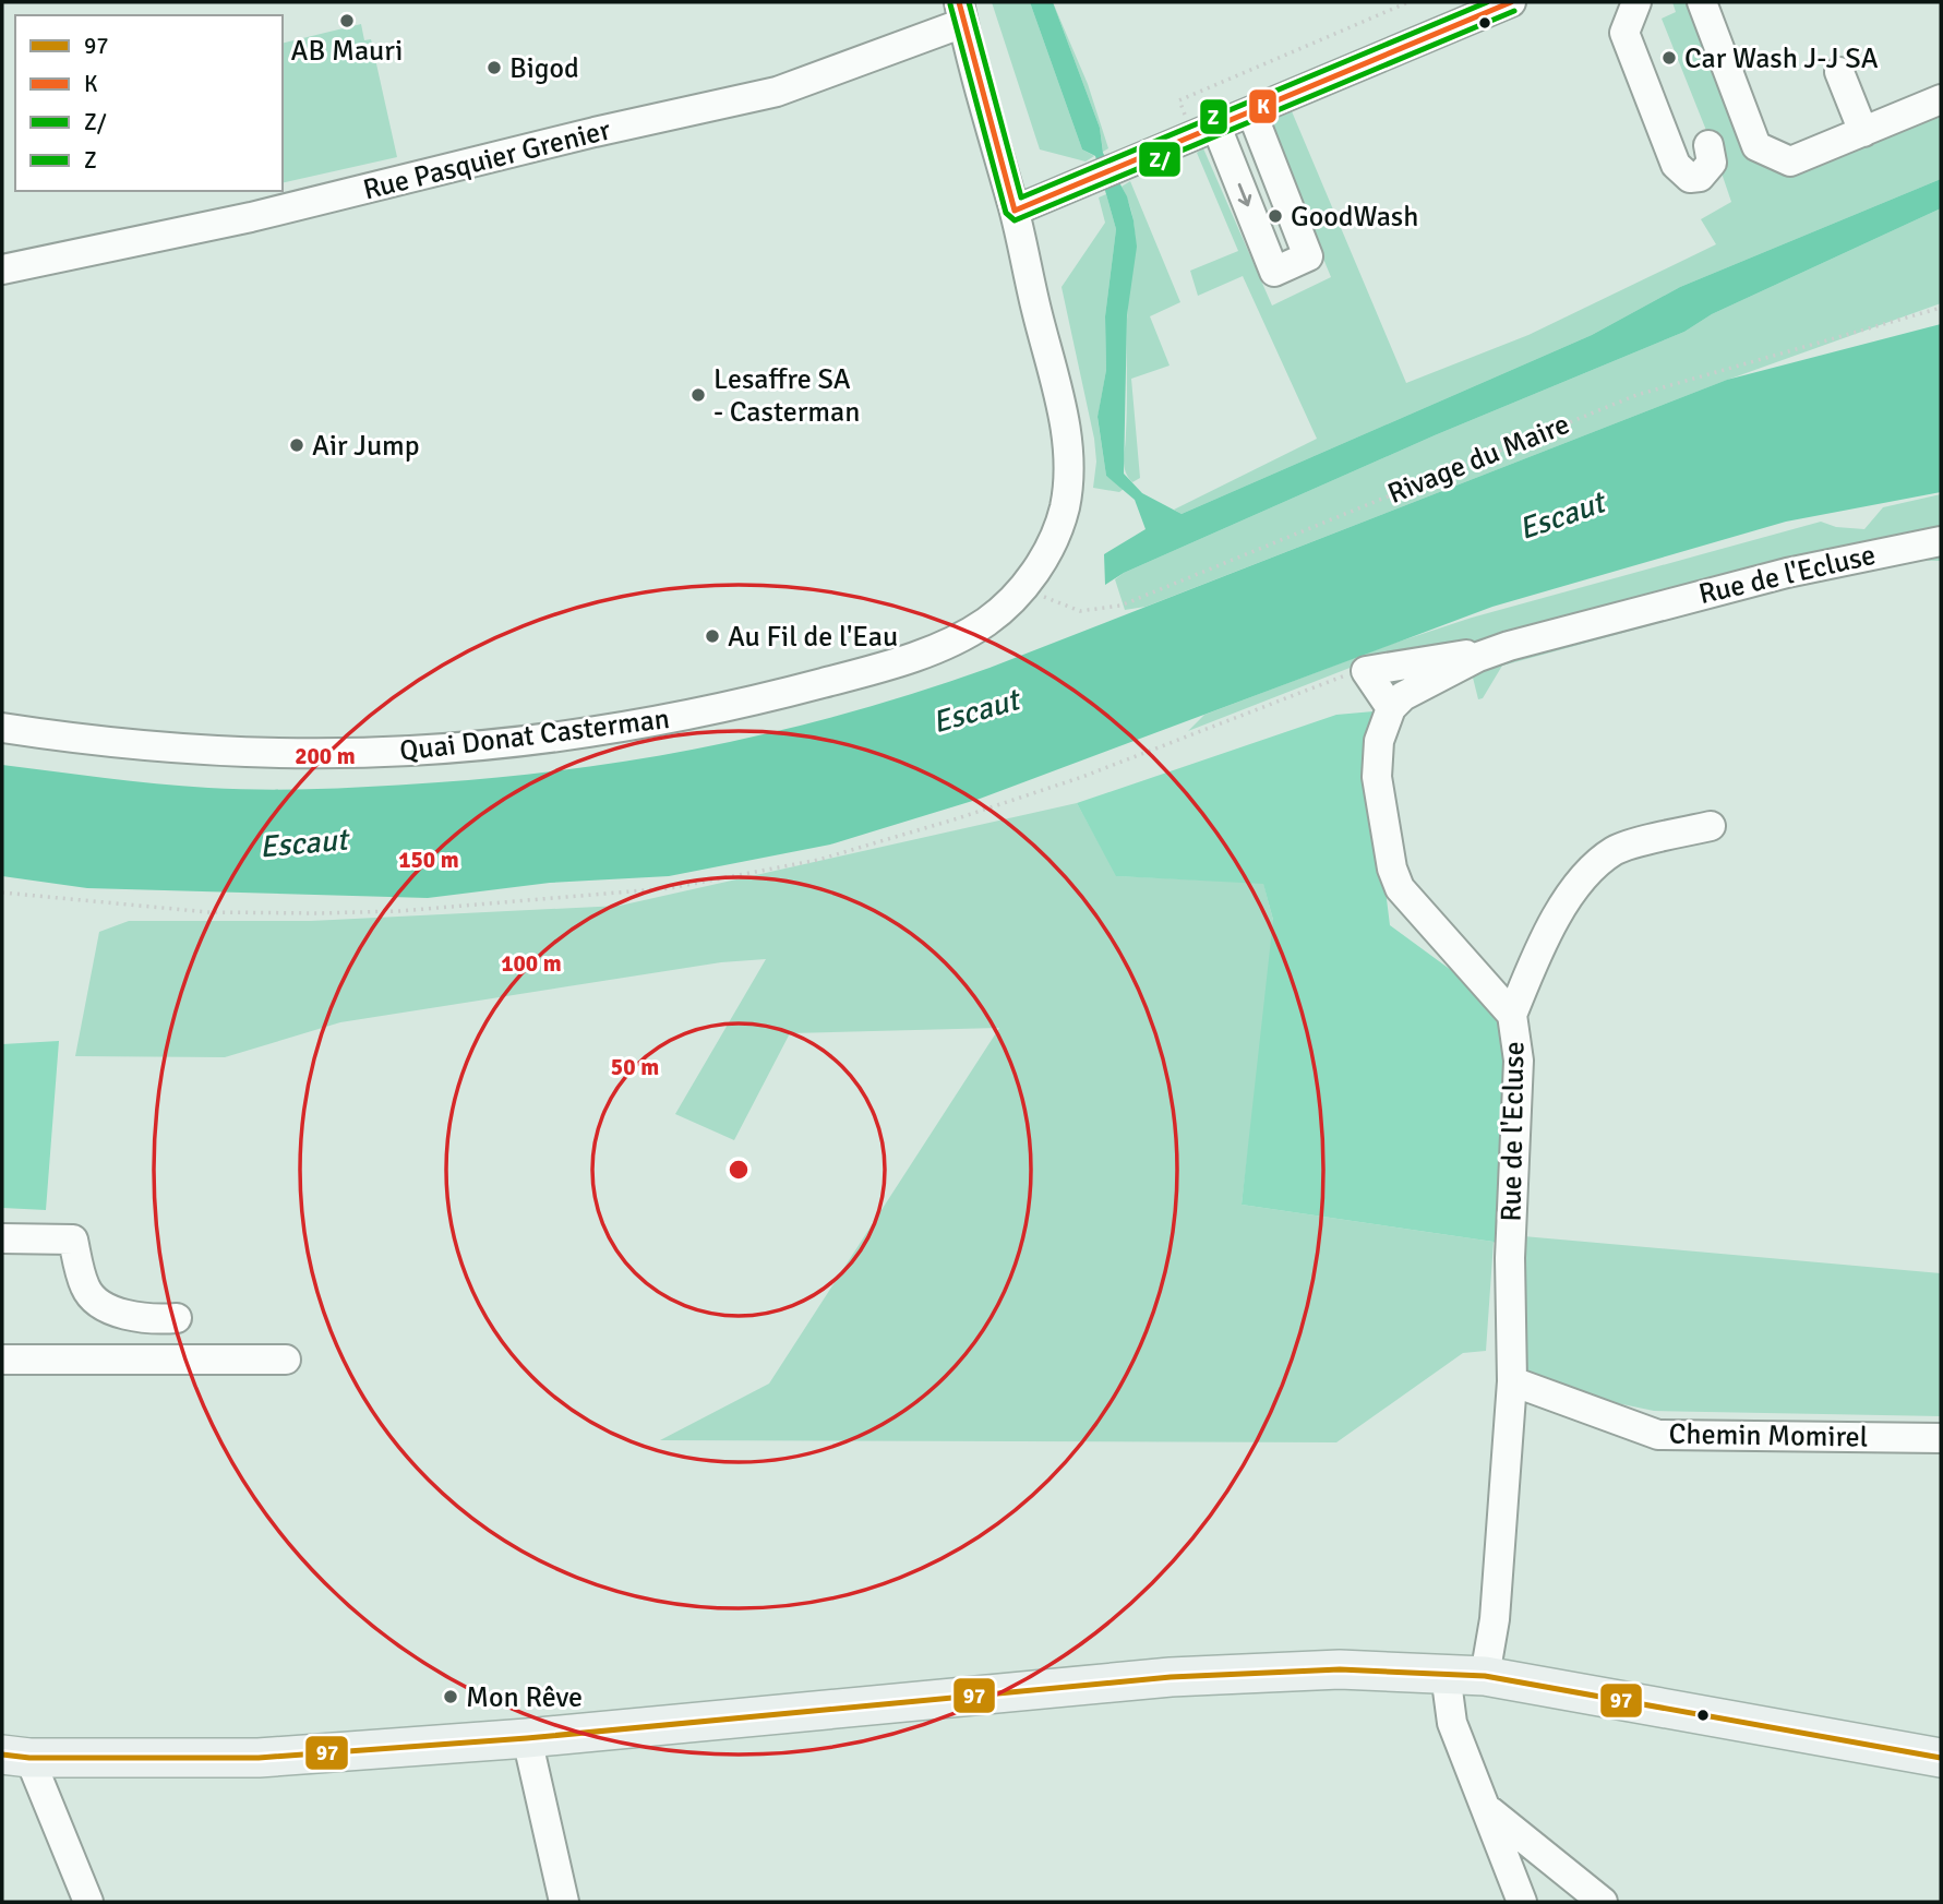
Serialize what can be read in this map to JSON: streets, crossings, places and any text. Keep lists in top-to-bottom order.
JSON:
{
  "streets": {
    "street": [
      "Rue Pasquier Grenier",
      "Rue de l'Ecluse",
      "Quai Donat Casterman",
      "Chemin Momirel"
    ],
    "path": ["Rivage du Maire"]
  },
  "crossings": [
    ["Rue Pasquier Grenier", "Quai Donat Casterman"],
    ["Rivage du Maire", "Quai Donat Casterman"],
    ["Rue de l'Ecluse", "Chemin Momirel"]
  ],
  "water": ["Escaut"],
  "places": [
    "AB Mauri",
    "Car Wash J-J SA",
    "Bigod",
    "GoodWash",
    "Lesaffre SA - Casterman",
    "Air Jump",
    "Au Fil de l'Eau",
    "Mon Rêve"
  ],
  "lines": [
    "transit line K",
    "transit line Z",
    "transit line Z/",
    "transit line 97"
  ],
  "legend": [
    "97",
    "K",
    "Z/",
    "Z"
  ],
  "rings": [
    "200 m",
    "150 m",
    "100 m",
    "50 m"
  ]
}
